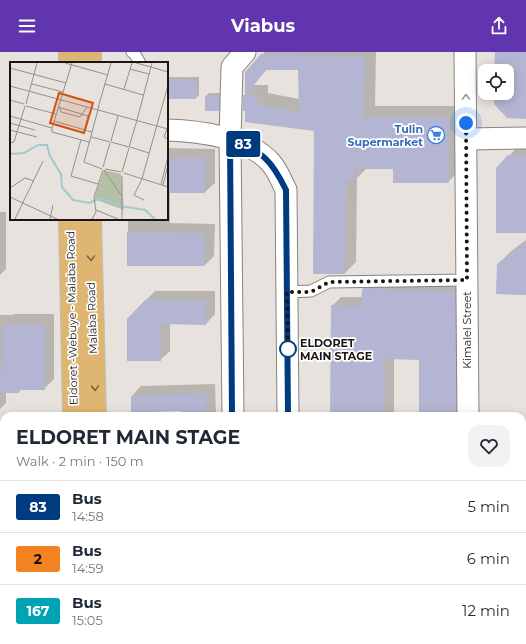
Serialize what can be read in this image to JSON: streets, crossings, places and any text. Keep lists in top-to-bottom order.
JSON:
{
  "streets": {
    "highway": ["Eldoret -Webuye - Malaba Road", "Malaba Road"],
    "street": ["Kimalel Street"]
  },
  "one_way": ["Malaba Road"],
  "places": {
    "supermarket": ["Tulin Supermarket"],
    "other": ["ELDORET MAIN STAGE"]
  },
  "lines": ["bus line 83"],
  "page": {
    "header": "Viabus",
    "on_map": "83",
    "heading": ["ELDORET MAIN STAGE", "Walk · 2 min · 150 m"],
    "list": [
      {
        "mark": "83",
        "name": "Bus",
        "note": "14:58",
        "value": "5 min"
      },
      {
        "mark": "2",
        "name": "Bus",
        "note": "14:59",
        "value": "6 min"
      },
      {
        "mark": "167",
        "name": "Bus",
        "note": "15:05",
        "value": "12 min"
      }
    ]
  }
}
